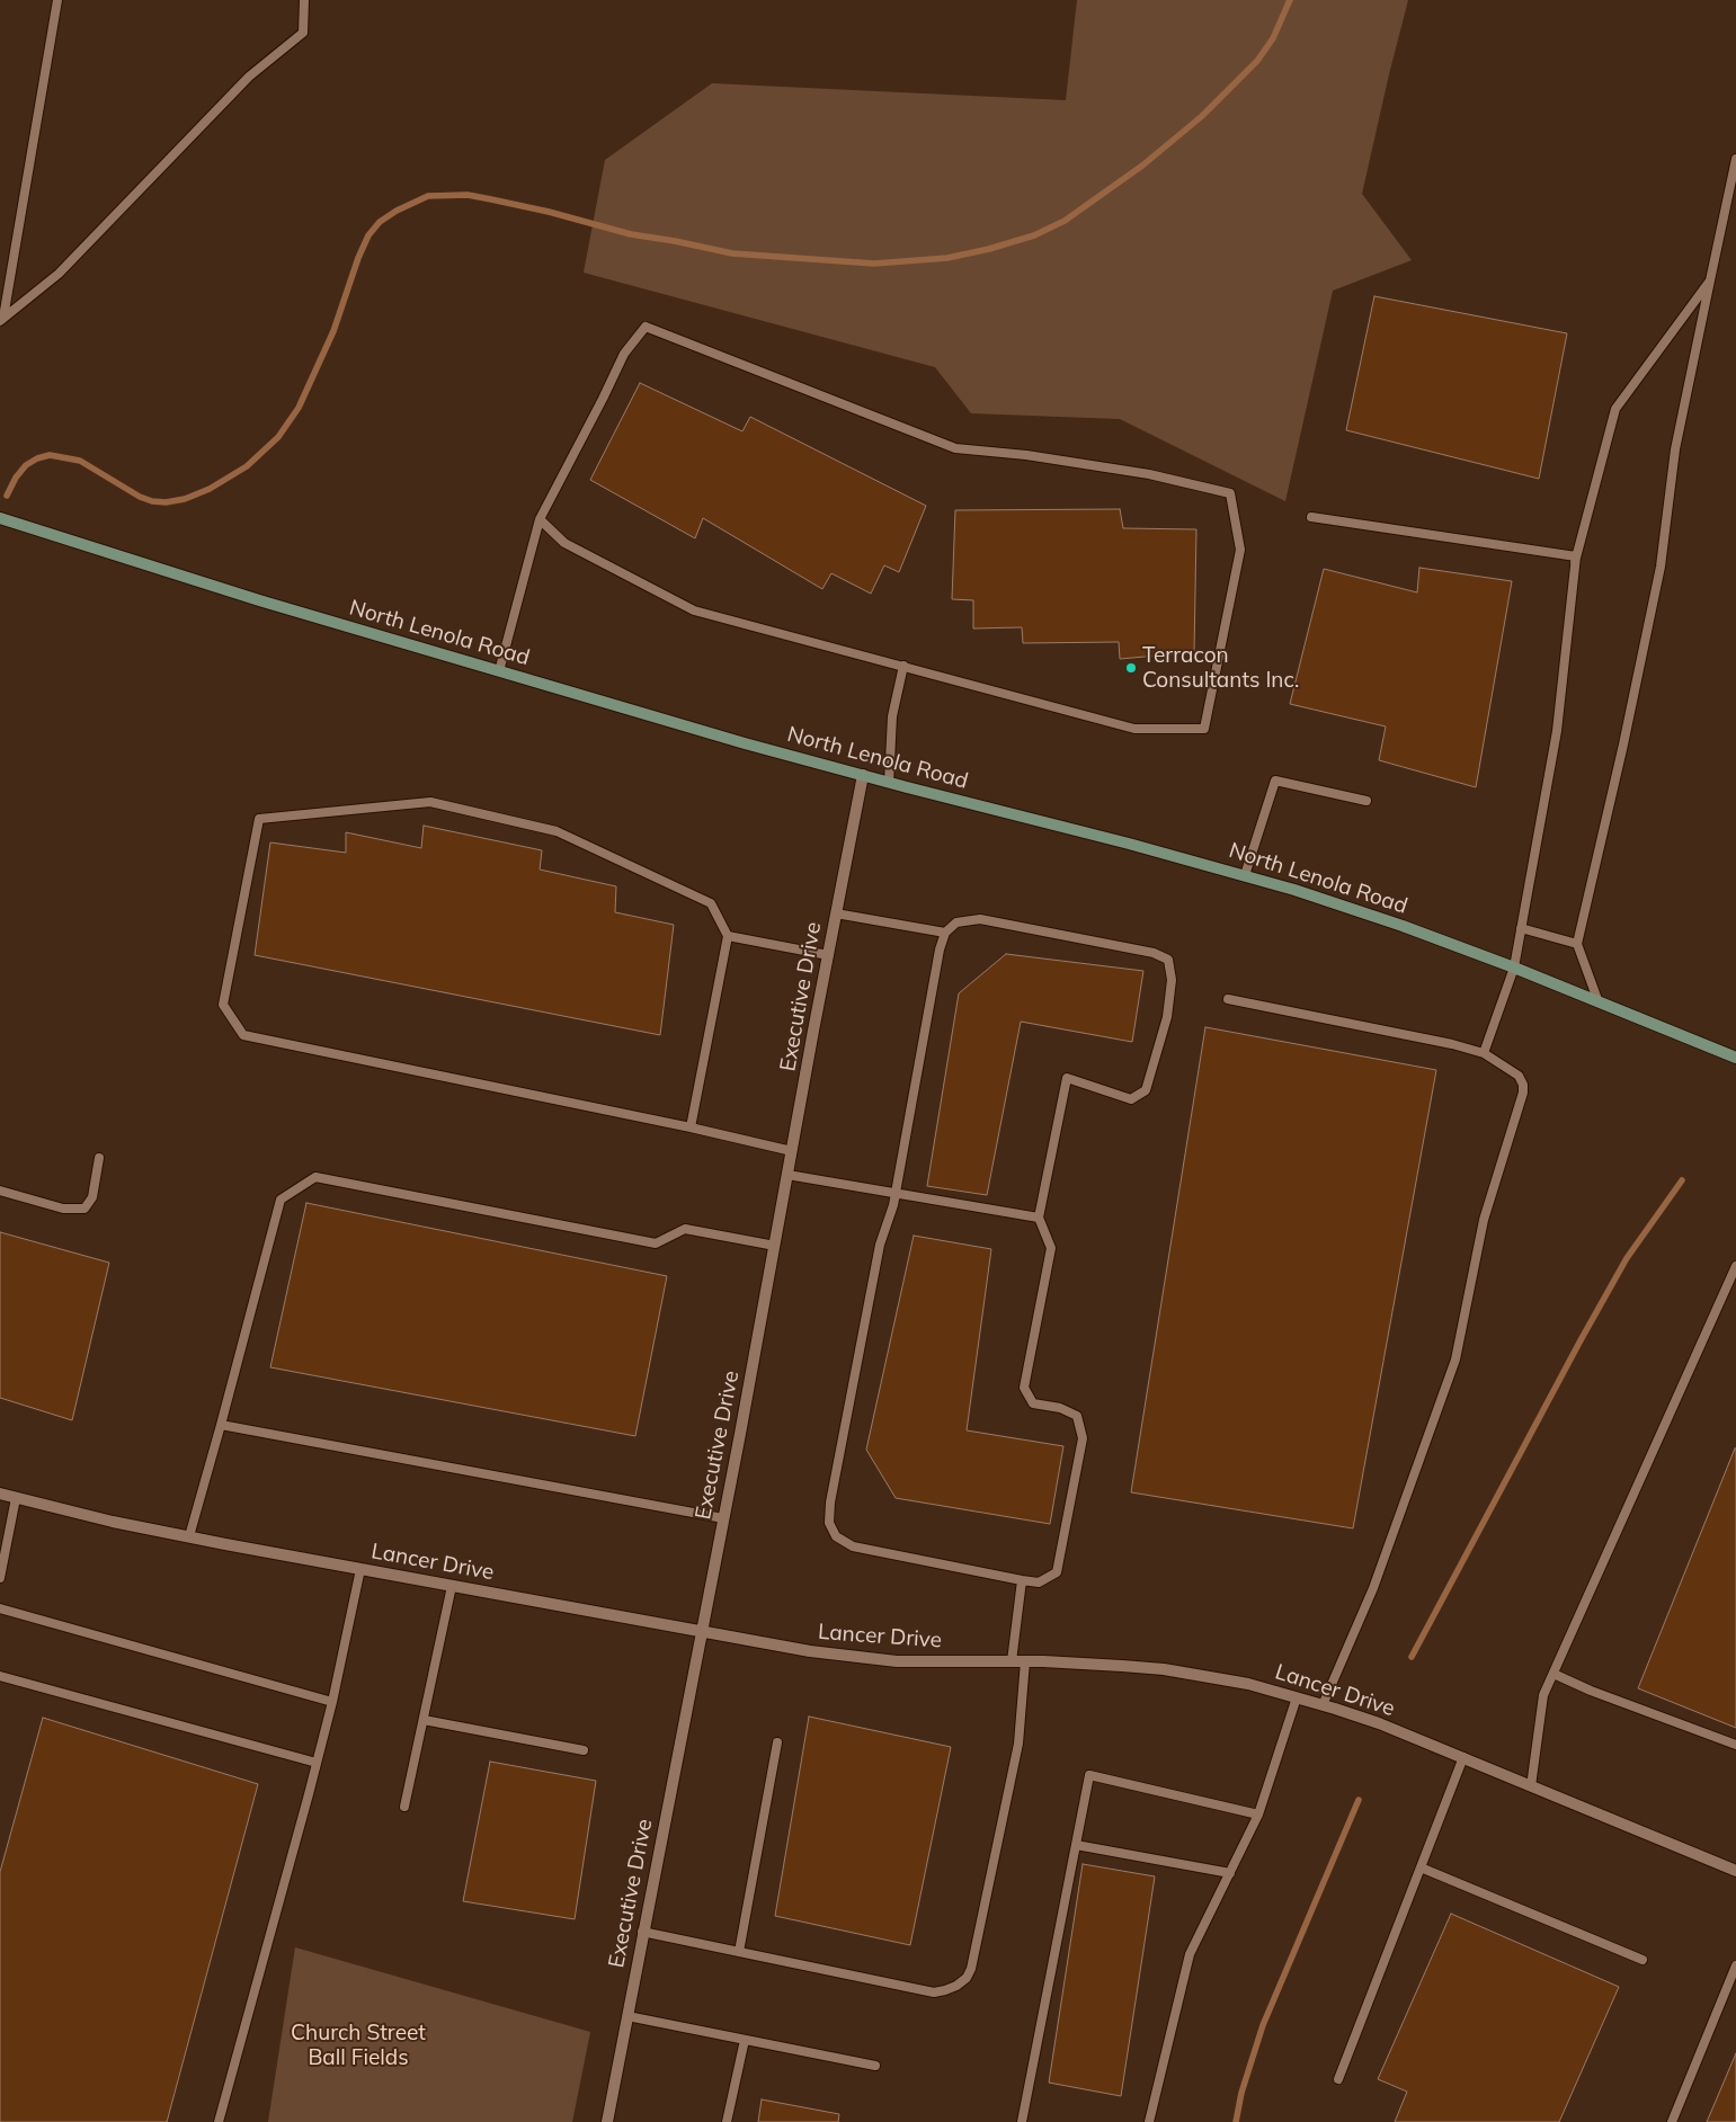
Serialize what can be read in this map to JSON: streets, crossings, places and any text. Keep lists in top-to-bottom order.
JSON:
{
  "streets": {
    "main road": ["North Lenola Road"],
    "street": ["Executive Drive", "Lancer Drive"]
  },
  "crossings": [
    ["North Lenola Road", "Executive Drive"],
    ["Executive Drive", "Lancer Drive"]
  ],
  "parks": ["Church Street Ball Fields"],
  "places": ["Terracon Consultants Inc."]
}
